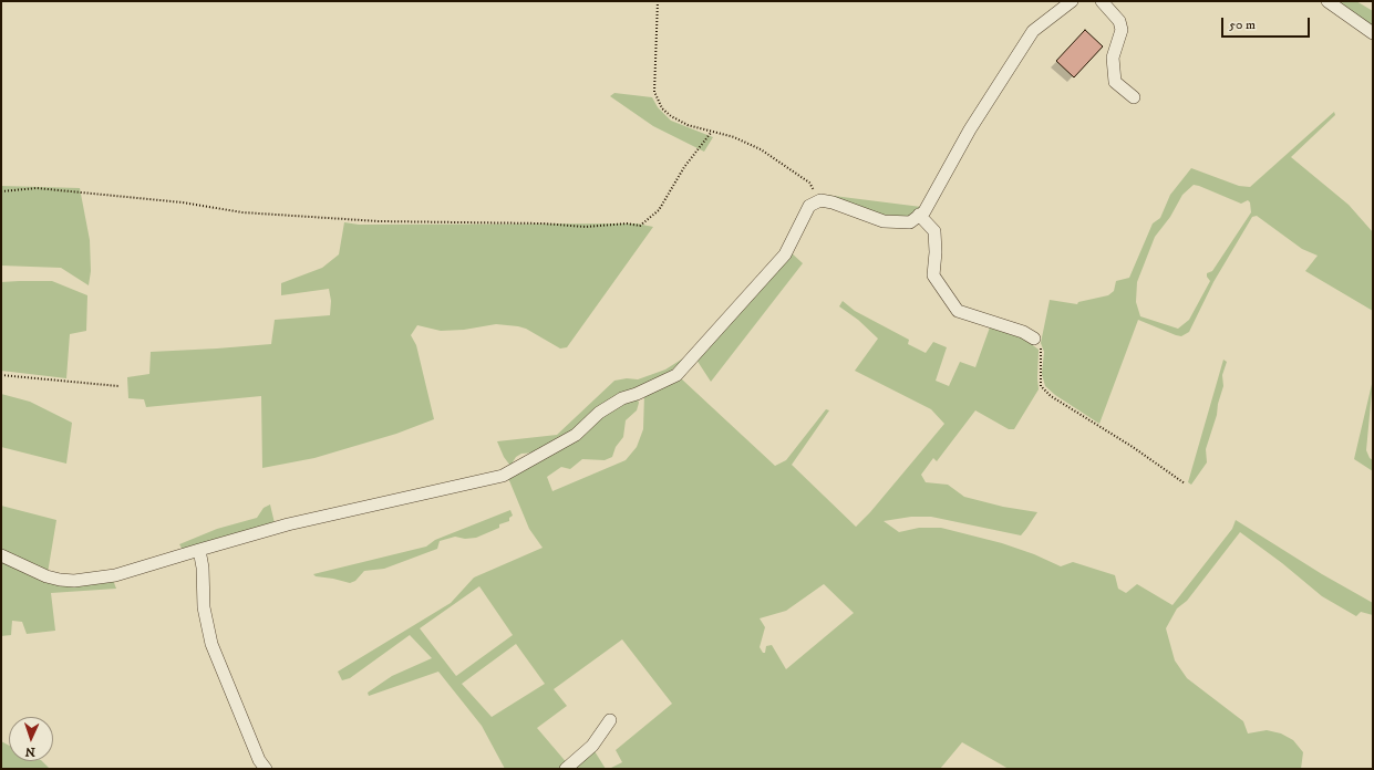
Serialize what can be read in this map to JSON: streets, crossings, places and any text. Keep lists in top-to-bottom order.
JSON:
{
  "scale_bar": "50 m",
  "north": "bottom"
}
